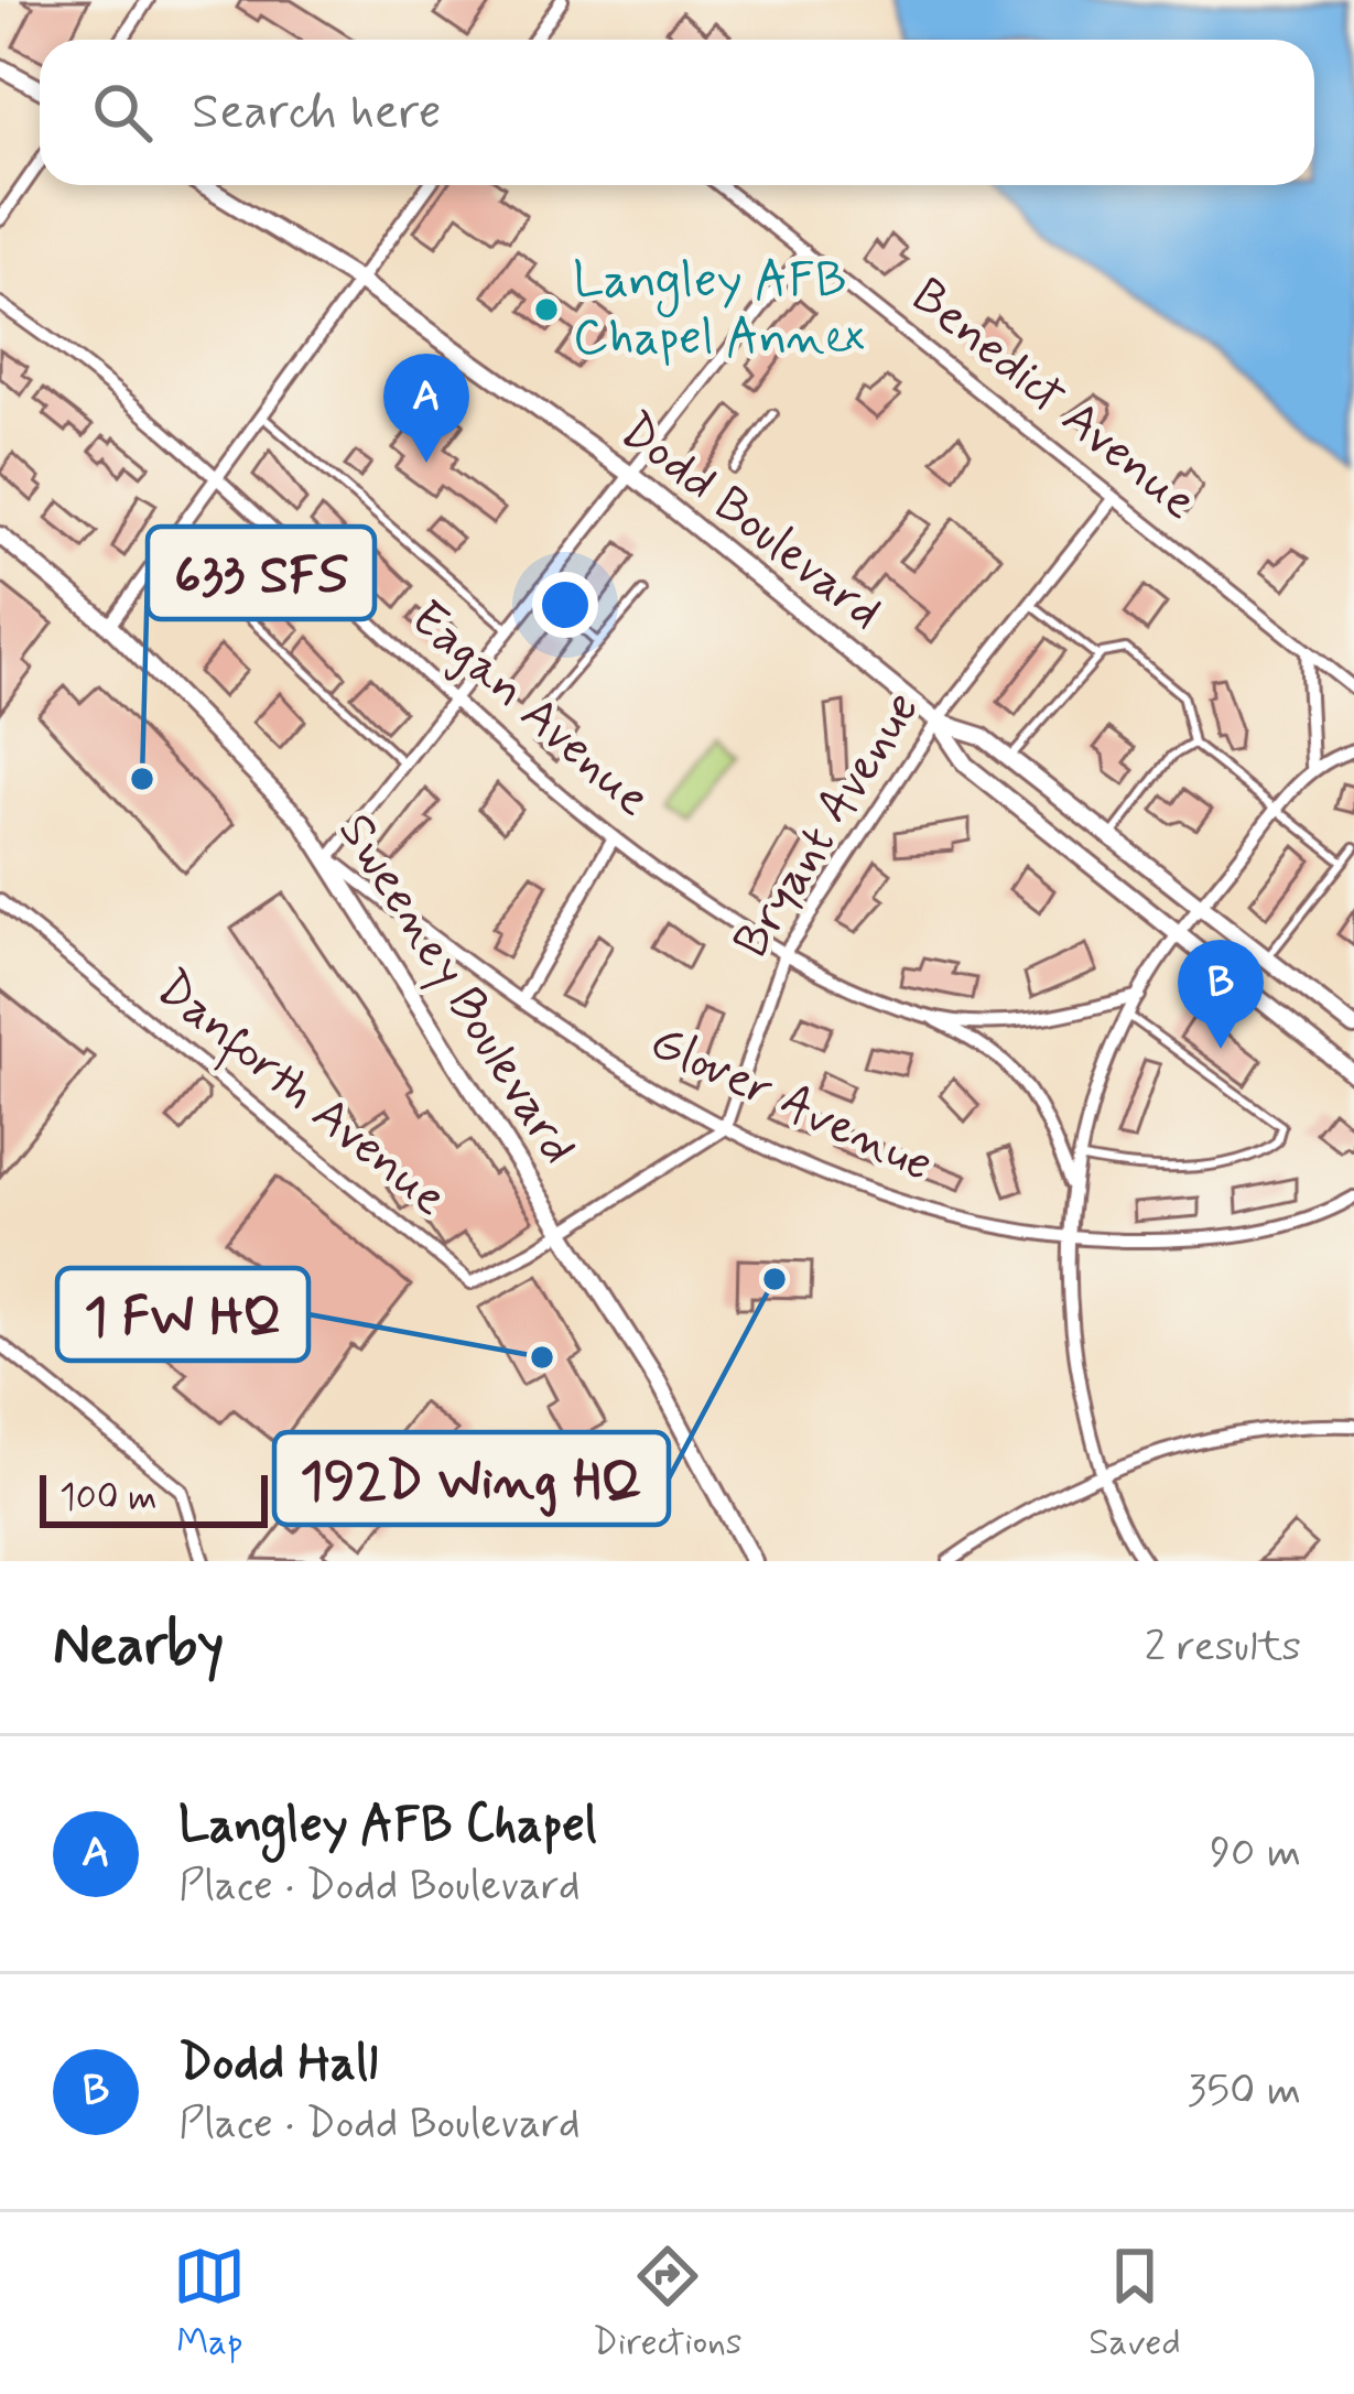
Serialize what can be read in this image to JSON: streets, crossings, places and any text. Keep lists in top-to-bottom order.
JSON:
{
  "streets": {
    "street": [
      "Benedict Avenue",
      "Dodd Boulevard",
      "Eagan Avenue",
      "Bryant Avenue",
      "Sweeney Boulevard",
      "Danforth Avenue",
      "Glover Avenue"
    ]
  },
  "crossings": [
    ["Benedict Avenue", "Bryant Avenue"],
    ["Dodd Boulevard", "Bryant Avenue"],
    ["Eagan Avenue", "Bryant Avenue"],
    ["Bryant Avenue", "Glover Avenue"],
    ["Sweeney Boulevard", "Danforth Avenue"],
    ["Sweeney Boulevard", "Glover Avenue"]
  ],
  "places": [
    "Langley AFB Chapel Annex",
    "633 SFS",
    "192D Wing HQ",
    "1 FW HQ"
  ],
  "scale_bar": "100 m",
  "page": {
    "search": "Search here",
    "pins": ["A", "B"],
    "scale": "100 m",
    "heading": ["Nearby", "2 results"],
    "list": [
      {
        "mark": "A",
        "name": "Langley AFB Chapel",
        "note": "Place · Dodd Boulevard",
        "value": "90 m"
      },
      {
        "mark": "B",
        "name": "Dodd Hall",
        "note": "Place · Dodd Boulevard",
        "value": "350 m"
      }
    ],
    "nav": ["Map", "Directions", "Saved"]
  }
}
